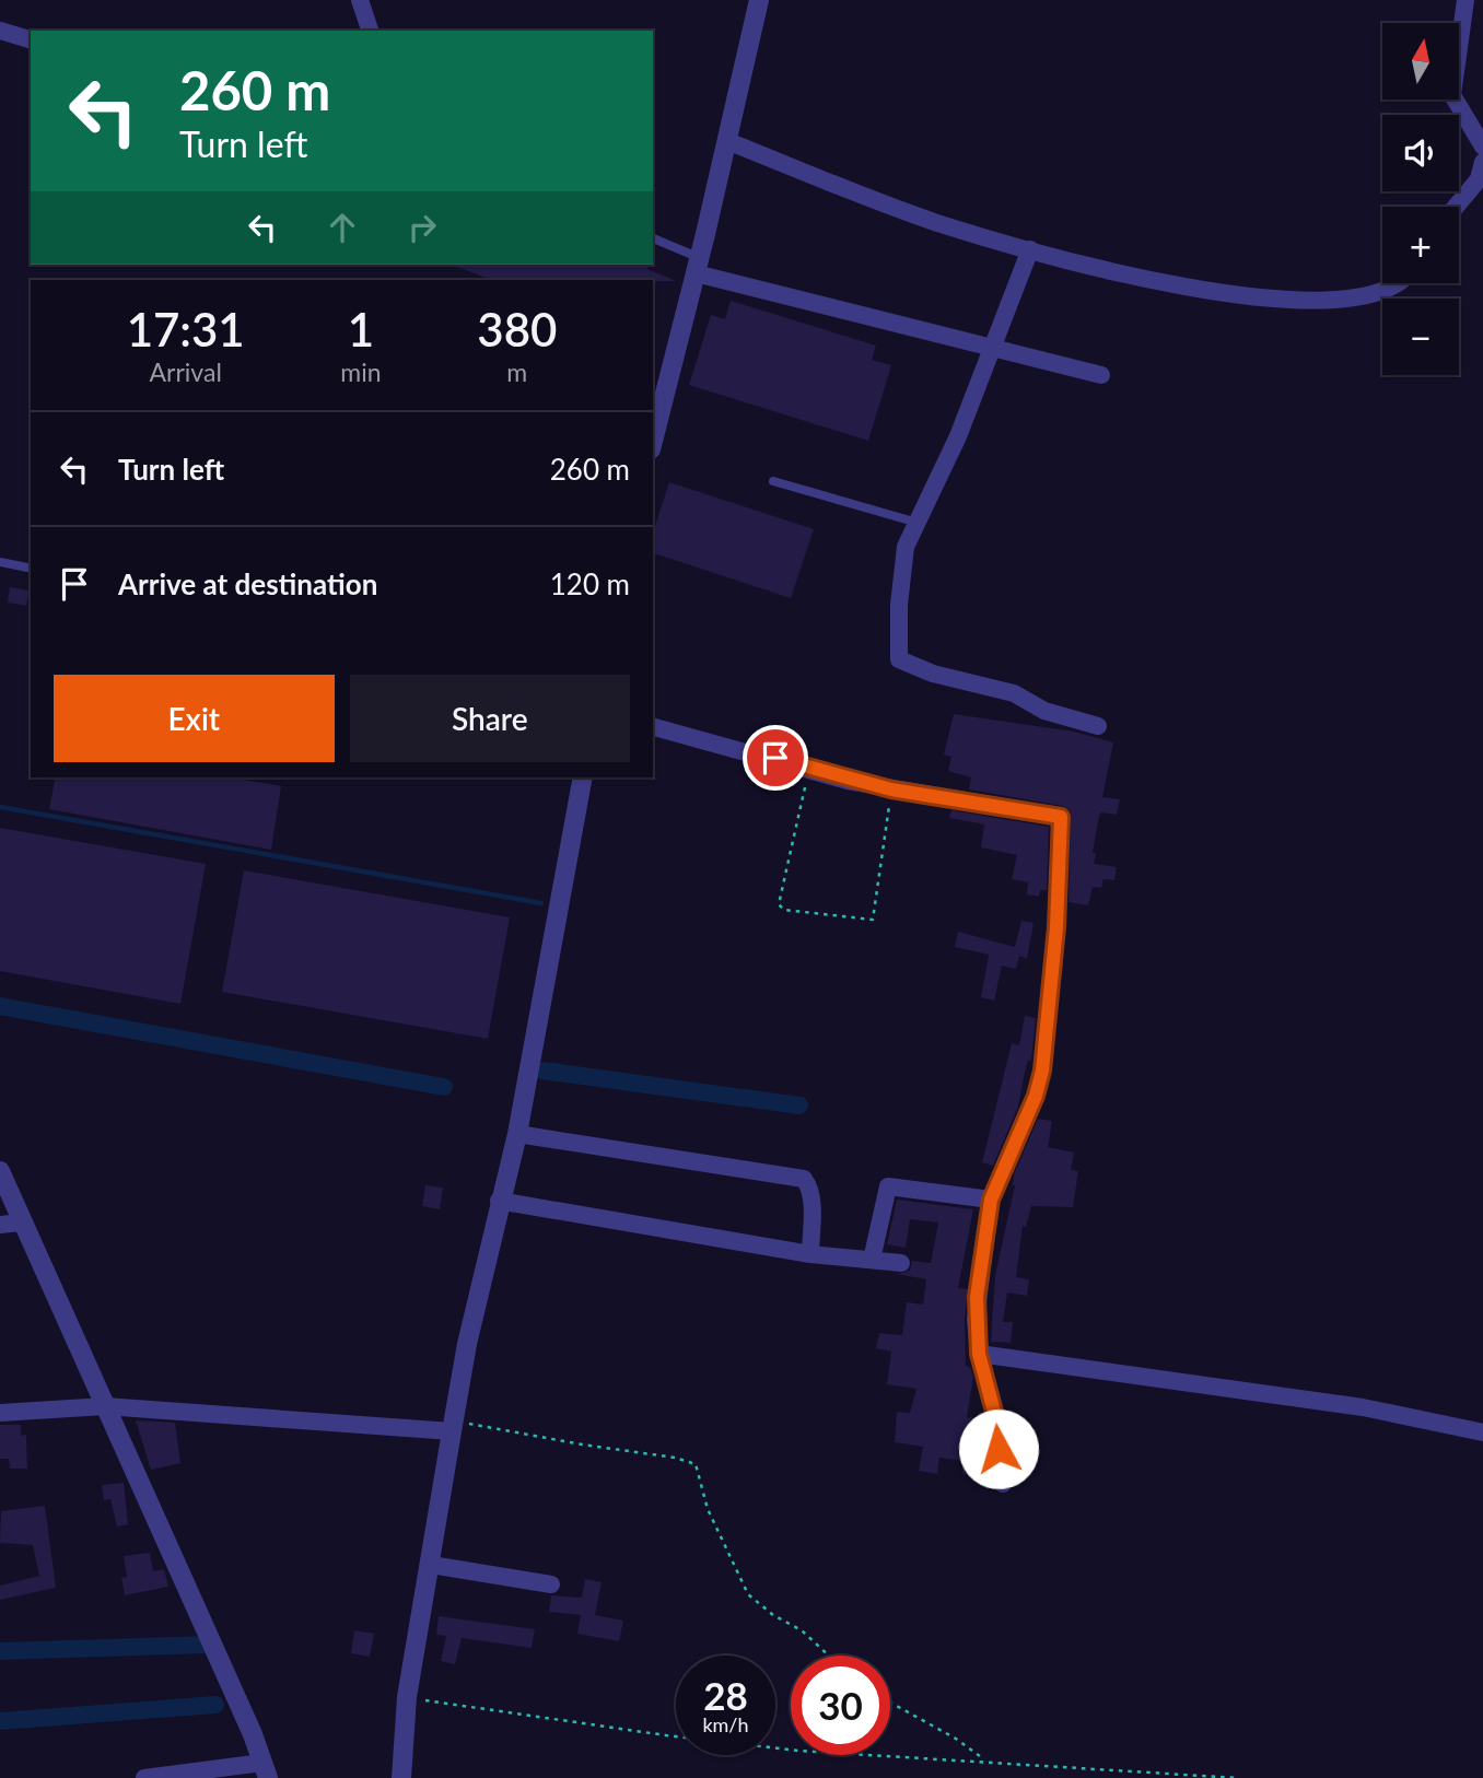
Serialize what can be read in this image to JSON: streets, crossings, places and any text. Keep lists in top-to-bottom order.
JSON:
{
  "north": "top",
  "page": {
    "map_buttons": ["+", "−"],
    "turn": ["260 m", "Turn left"],
    "eta": [
      "17:31",
      "Arrival",
      "1",
      "min",
      "380",
      "m"
    ],
    "list": [
      {
        "name": "Turn left",
        "value": "260 m"
      },
      {
        "name": "Arrive at destination",
        "value": "120 m"
      }
    ],
    "buttons": ["Exit", "Share"],
    "speed": "28 km/h",
    "limit": "30"
  }
}
